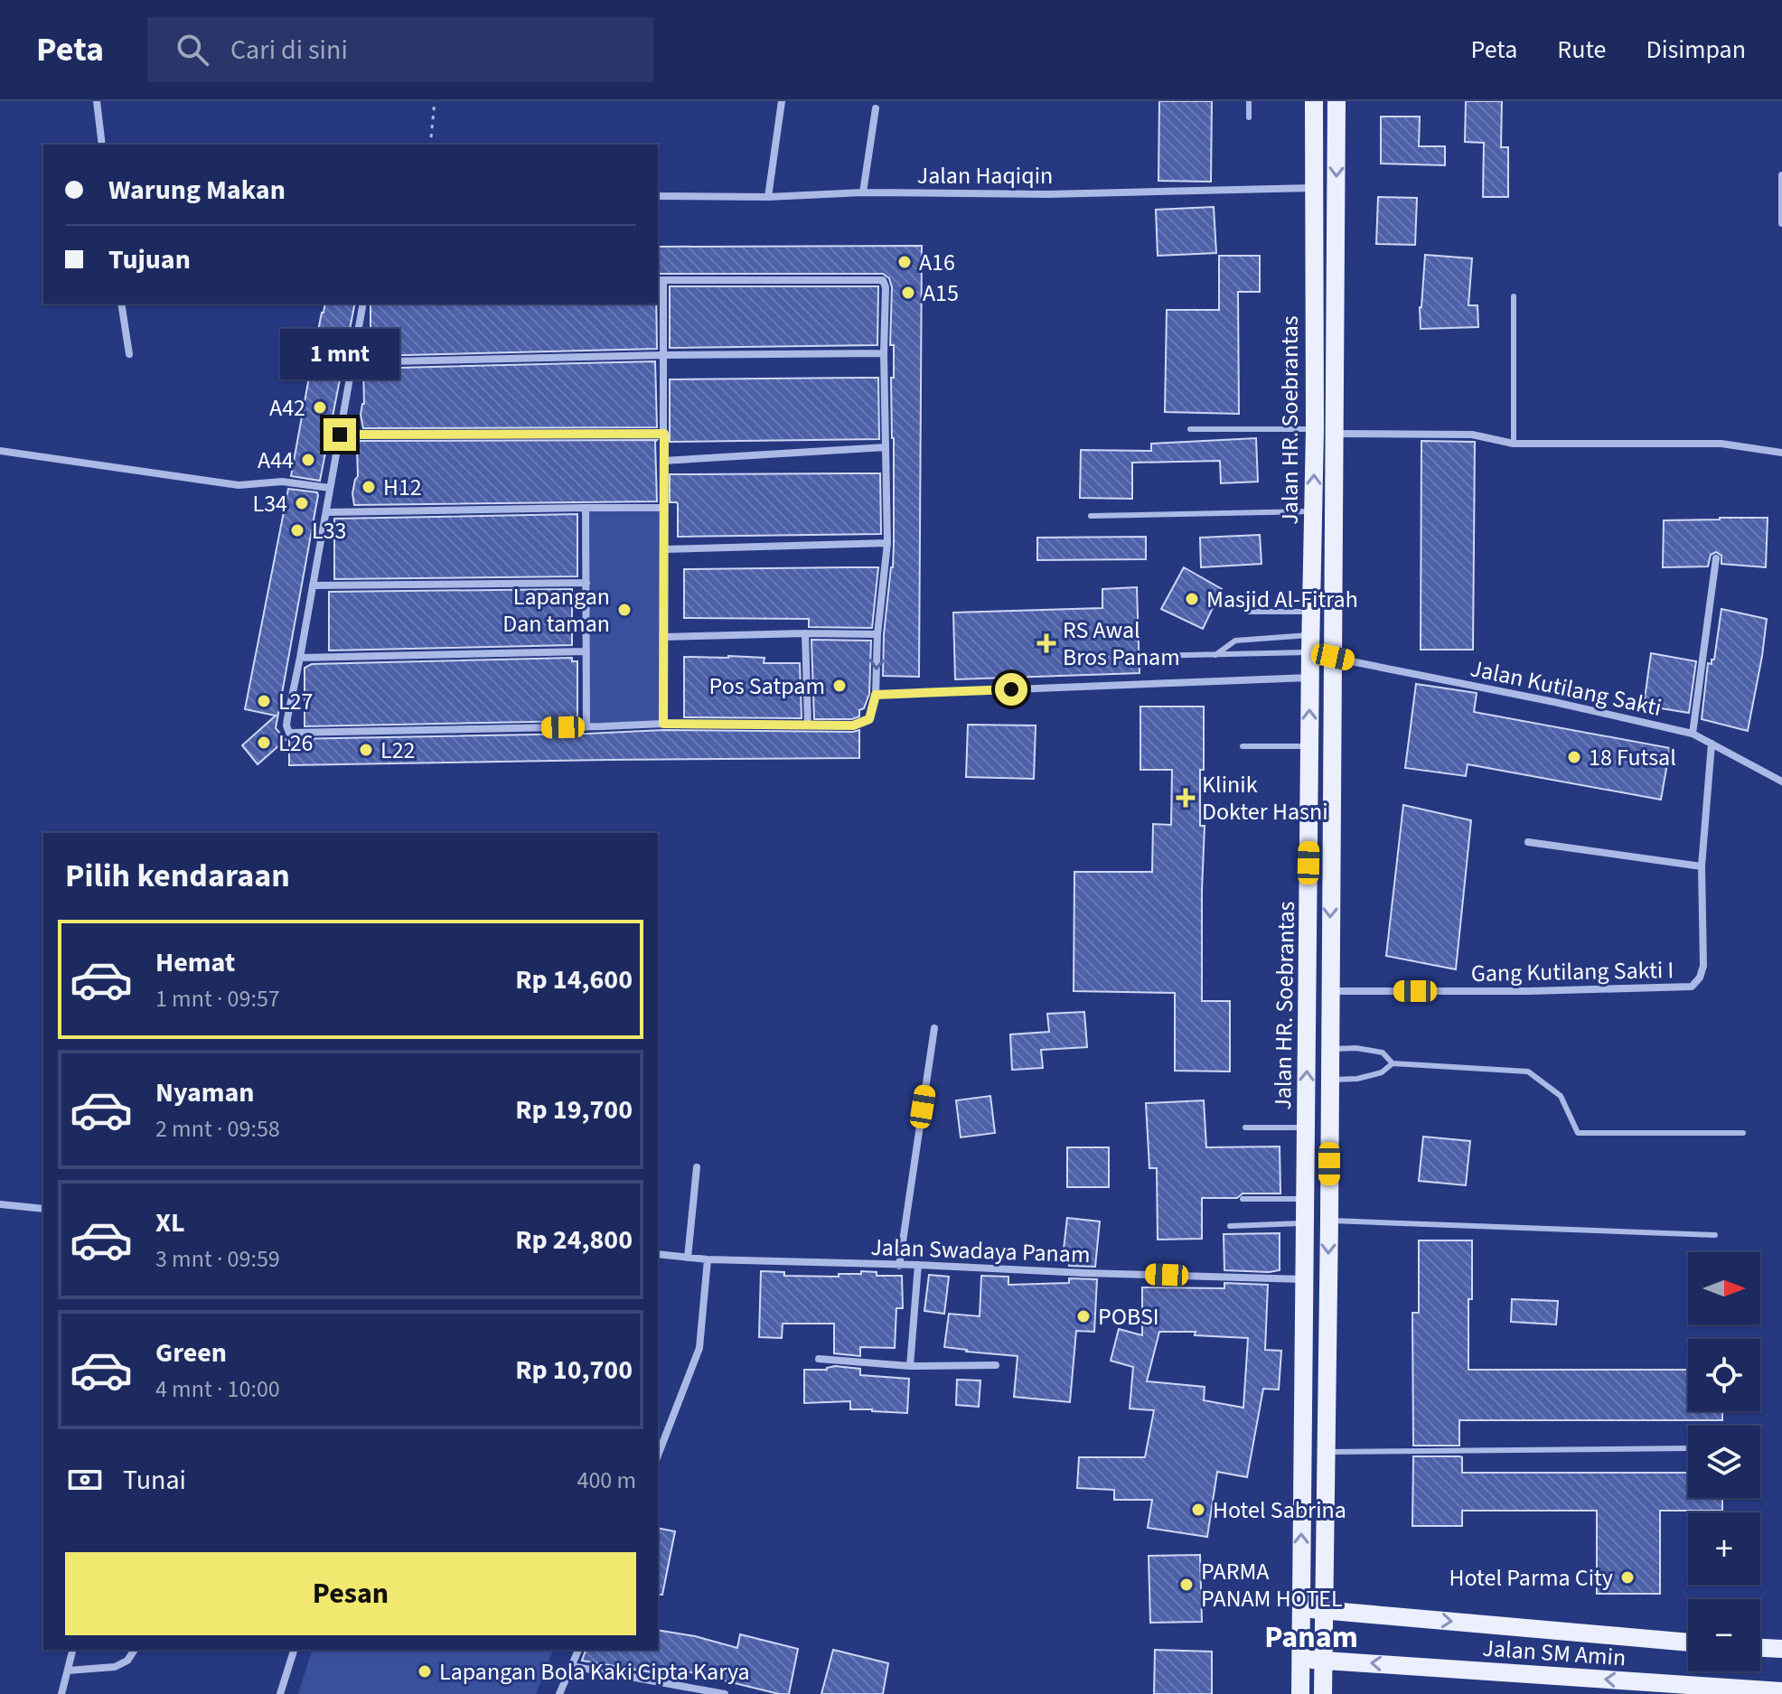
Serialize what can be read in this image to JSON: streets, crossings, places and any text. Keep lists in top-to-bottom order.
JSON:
{
  "streets": {
    "main road": ["Jalan HR. Soebrantas", "Jalan SM Amin"],
    "street": [
      "Jalan Haqiqin",
      "Jalan Kutilang Sakti",
      "Gang Kutilang Sakti I",
      "Jalan Swadaya Panam"
    ]
  },
  "crossings": [
    ["Jalan Haqiqin", "Jalan HR. Soebrantas"],
    ["Jalan HR. Soebrantas", "Jalan Kutilang Sakti"],
    ["Jalan HR. Soebrantas", "Gang Kutilang Sakti I"],
    ["Jalan HR. Soebrantas", "Jalan Swadaya Panam"],
    ["Jalan HR. Soebrantas", "Jalan SM Amin"],
    ["Jalan Kutilang Sakti", "Gang Kutilang Sakti I"]
  ],
  "districts": ["Panam"],
  "places": {
    "other": [
      "A16",
      "A15",
      "A42",
      "A44",
      "H12",
      "L34",
      "L33",
      "Masjid Al-Fitrah",
      "Lapangan Dan taman",
      "Pos Satpam",
      "L27",
      "L26",
      "L22",
      "18 Futsal",
      "POBSI",
      "Hotel Sabrina",
      "Hotel Parma City",
      "PARMA PANAM HOTEL",
      "Lapangan Bola Kaki Cipta Karya"
    ],
    "health": ["RS Awal Bros Panam", "Klinik Dokter Hasni"]
  },
  "north": "right",
  "page": {
    "header": "Peta",
    "search": "Cari di sini",
    "nav": ["Peta", "Rute", "Disimpan"],
    "banner": ["Warung Makan", "Tujuan"],
    "bubble": "1 mnt",
    "heading": "Pilih kendaraan",
    "list": [
      {
        "name": "Hemat",
        "note": "1 mnt · 09:57",
        "value": "Rp 14,600"
      },
      {
        "name": "Nyaman",
        "note": "2 mnt · 09:58",
        "value": "Rp 19,700"
      },
      {
        "name": "XL",
        "note": "3 mnt · 09:59",
        "value": "Rp 24,800"
      },
      {
        "name": "Green",
        "note": "4 mnt · 10:00",
        "value": "Rp 10,700"
      }
    ],
    "map_buttons": ["+", "−"],
    "pay": ["Tunai", "400 m"],
    "buttons": "Pesan"
  }
}
